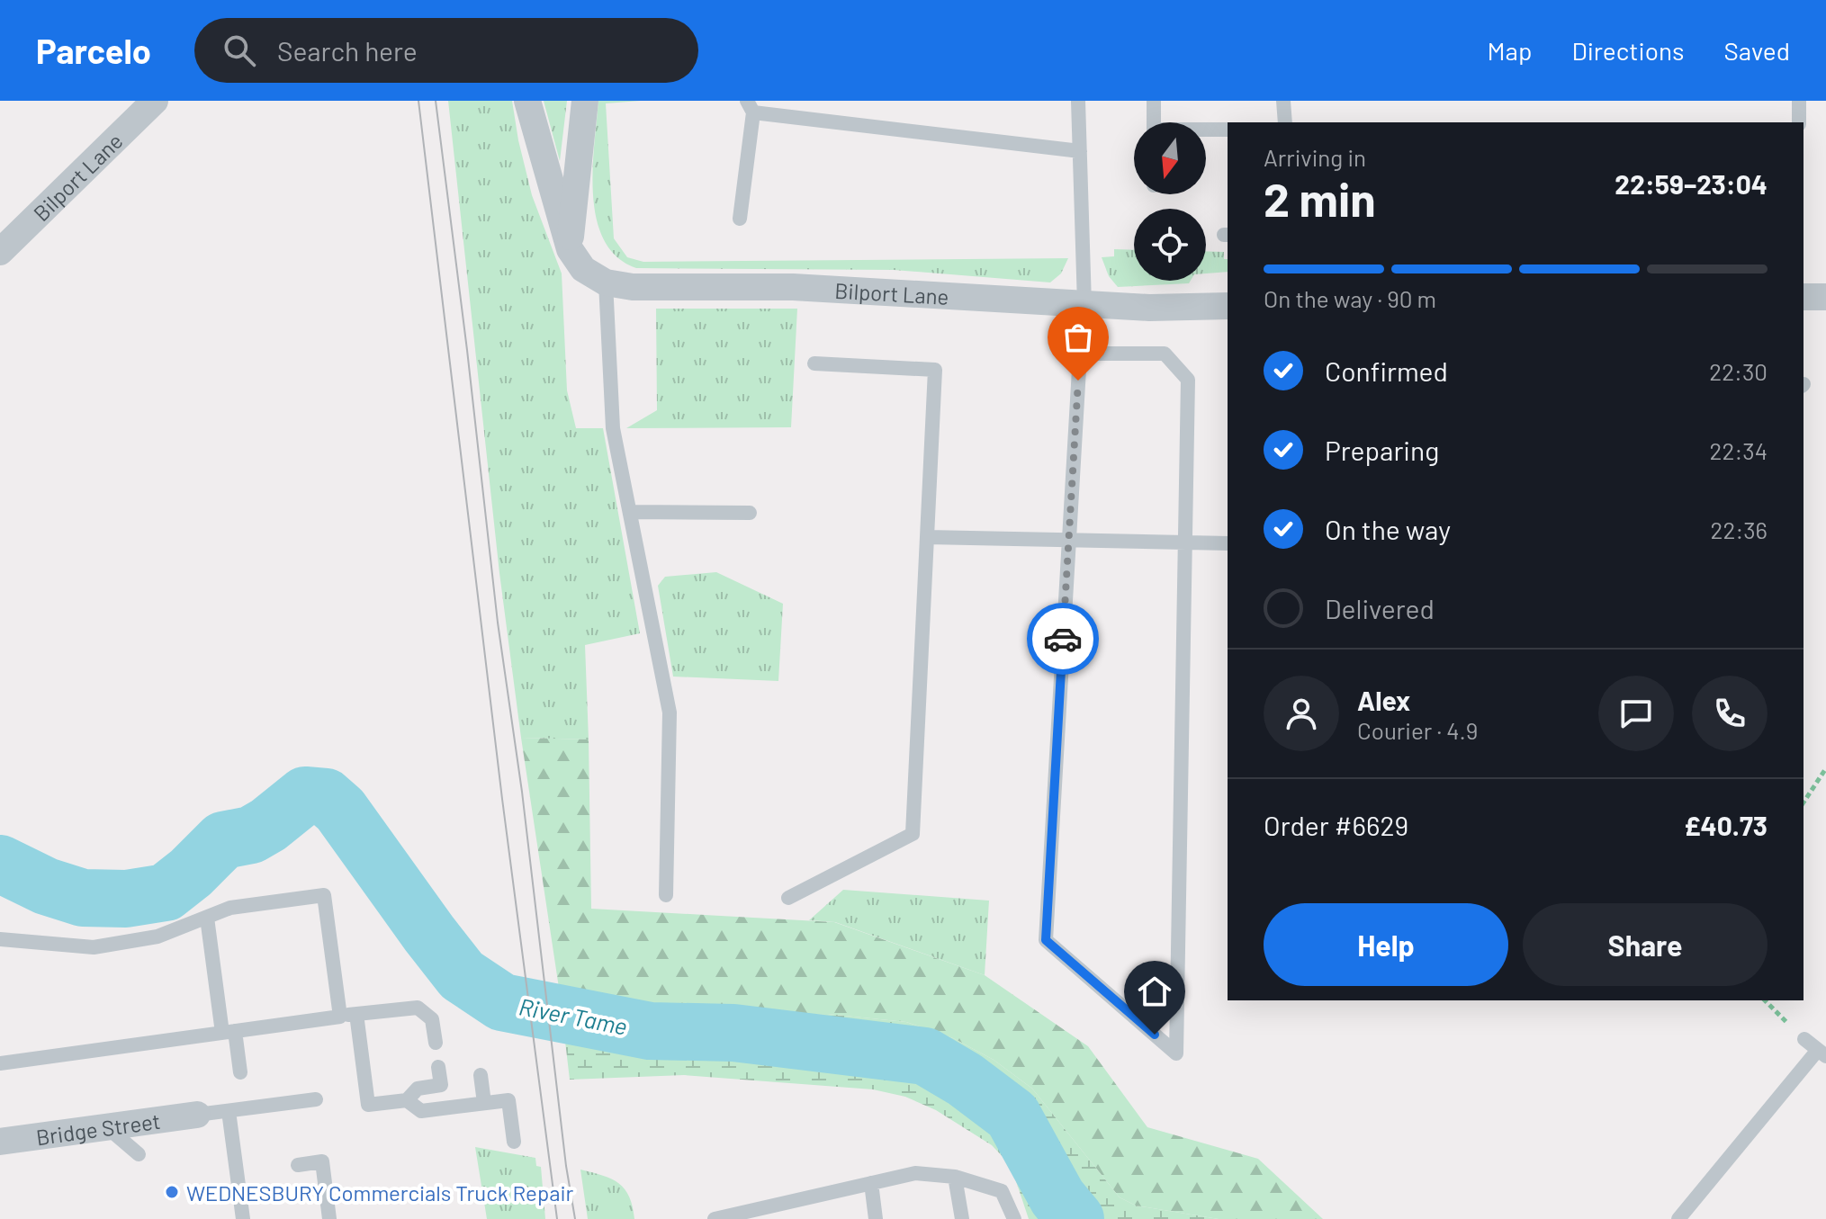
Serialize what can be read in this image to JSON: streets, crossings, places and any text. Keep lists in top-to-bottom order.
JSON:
{
  "streets": {
    "street": ["Bilport Lane", "Bridge Street"]
  },
  "water": ["River Tame"],
  "places": ["WEDNESBURY Commercials Truck Repair"],
  "north": "bottom",
  "page": {
    "header": "Parcelo",
    "search": "Search here",
    "nav": ["Map", "Directions", "Saved"],
    "heading": ["2 min", "Arriving in", "22:59–23:04"],
    "panel": [
      "Alex",
      "Courier · 4.9",
      "Order #6629",
      "£40.73"
    ],
    "bar": "On the way · 90 m",
    "list": [
      ["Confirmed", "22:30"],
      ["Preparing", "22:34"],
      ["On the way", "22:36"],
      "Delivered"
    ],
    "buttons": ["Help", "Share"]
  }
}
